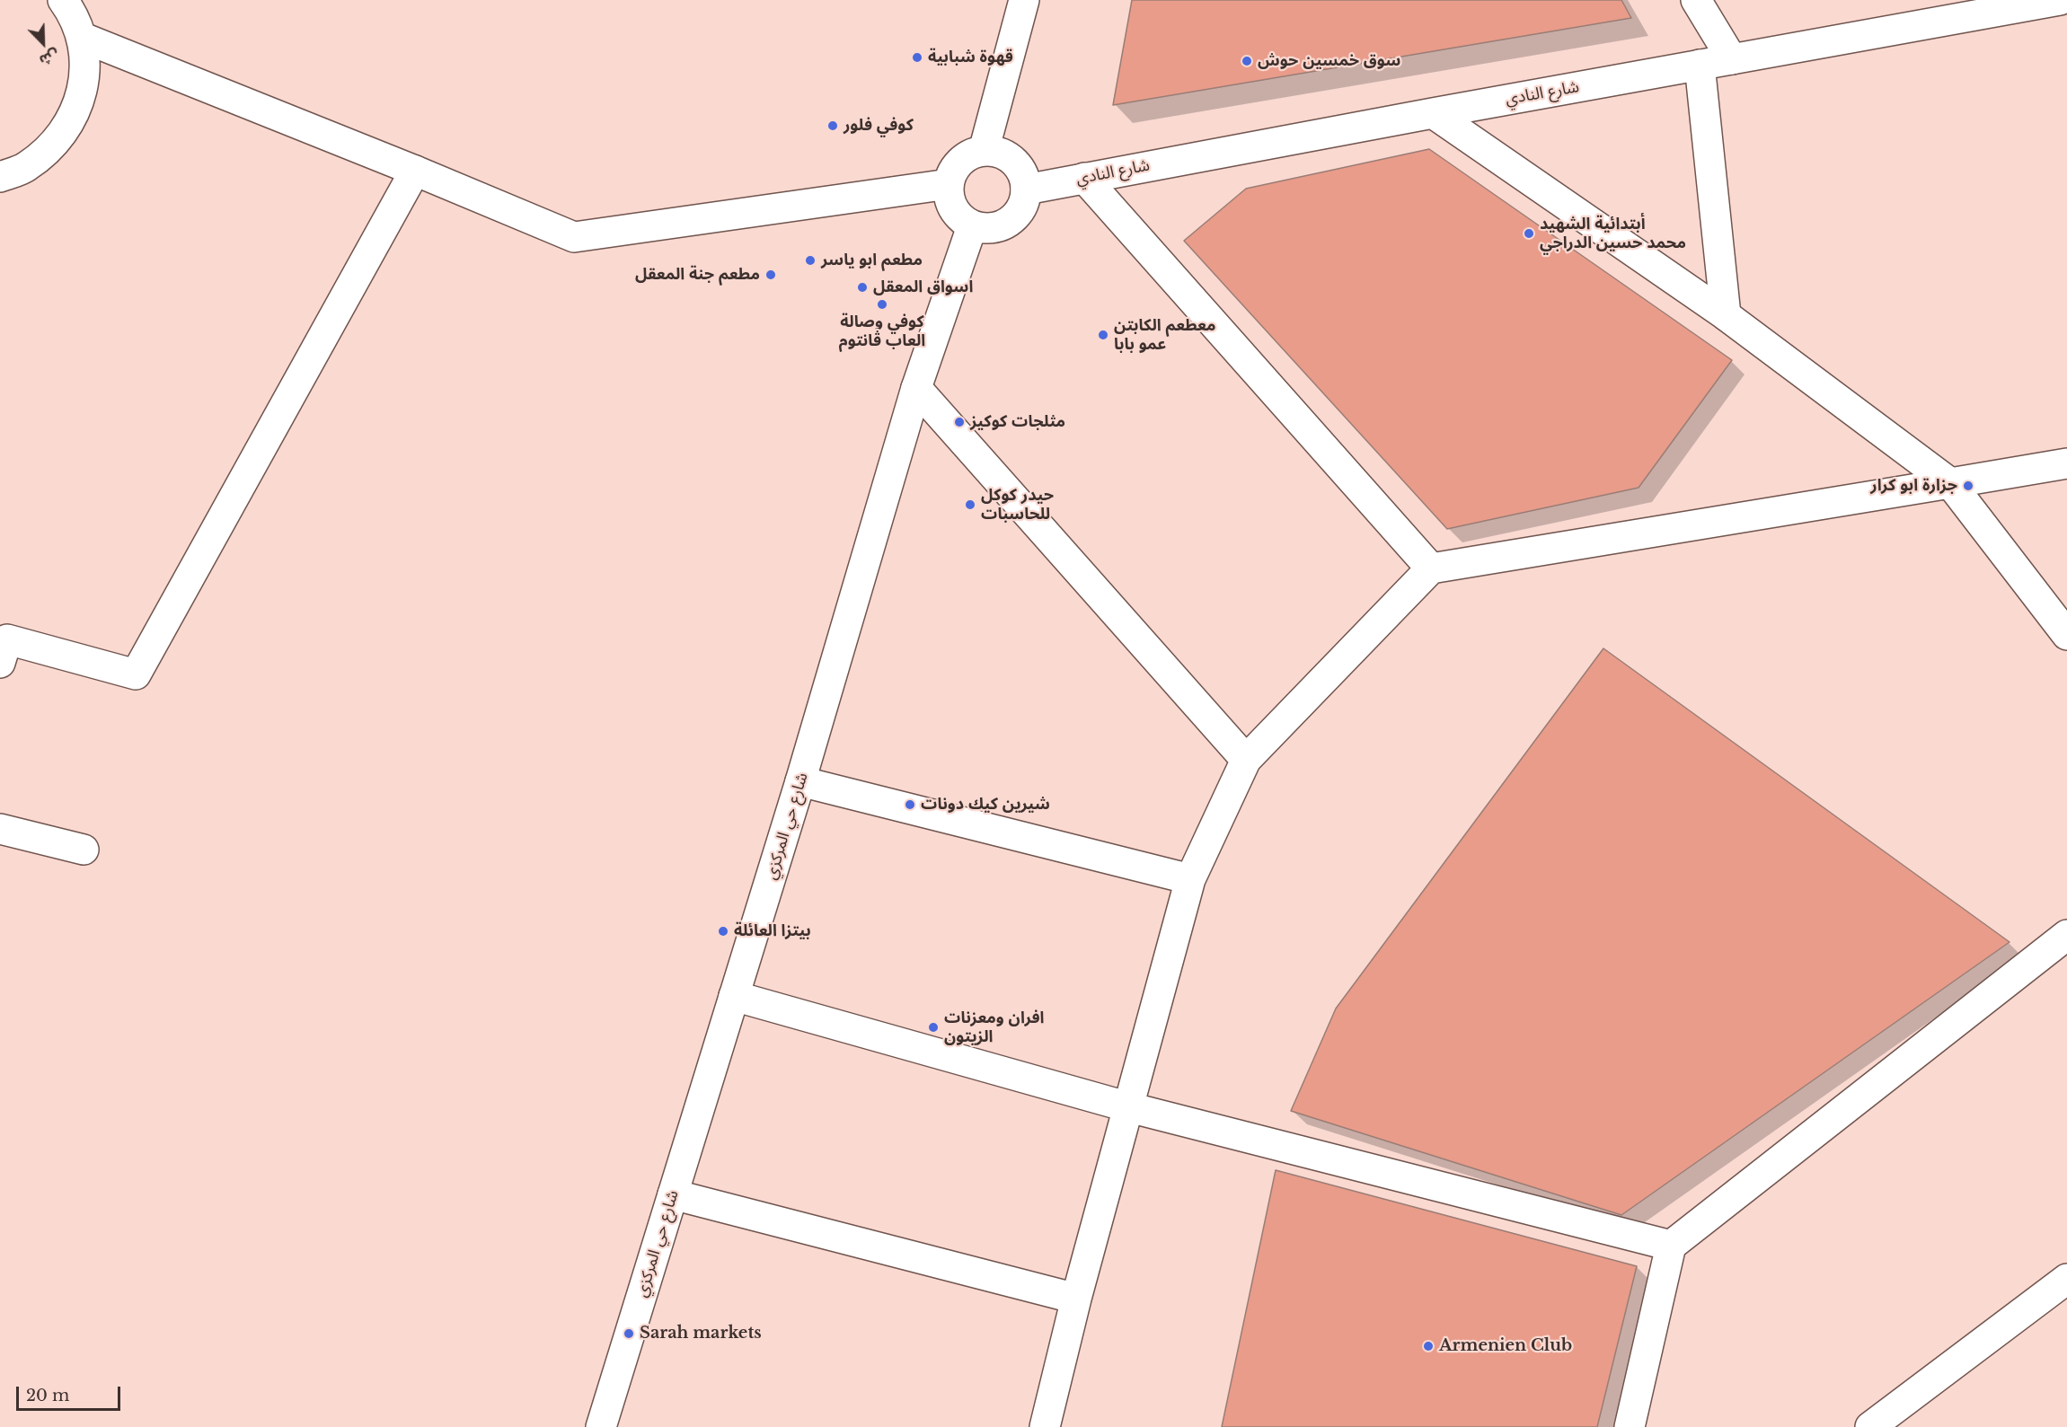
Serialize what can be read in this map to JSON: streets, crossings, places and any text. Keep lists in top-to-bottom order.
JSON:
{
  "streets": {
    "street": ["شارع النادي", "شارع حي المركزي"]
  },
  "crossings": [
    ["شارع النادي", "شارع حي المركزي"]
  ],
  "places": [
    "قهوة شبابية",
    "سوق خمسين حوش",
    "كوفي فلور",
    "أبتدائية الشهيد محمد حسين الدراجي",
    "مطعم ابو ياسر",
    "مطعم جنة المعقل",
    "اسواق المعقل",
    "كوفي وصالة العاب ڤانتوم",
    "معطعم الكابتن عمو بابا",
    "مثلجات كوكيز",
    "جزارة ابو كرار",
    "حيدر كوكل للحاسبات",
    "شيرين كيك دونات",
    "بيتزا العائلة",
    "افران ومعزنات الزيتون",
    "Sarah markets",
    "Armenien Club"
  ],
  "scale_bar": "20 m",
  "north": "bottom right"
}
